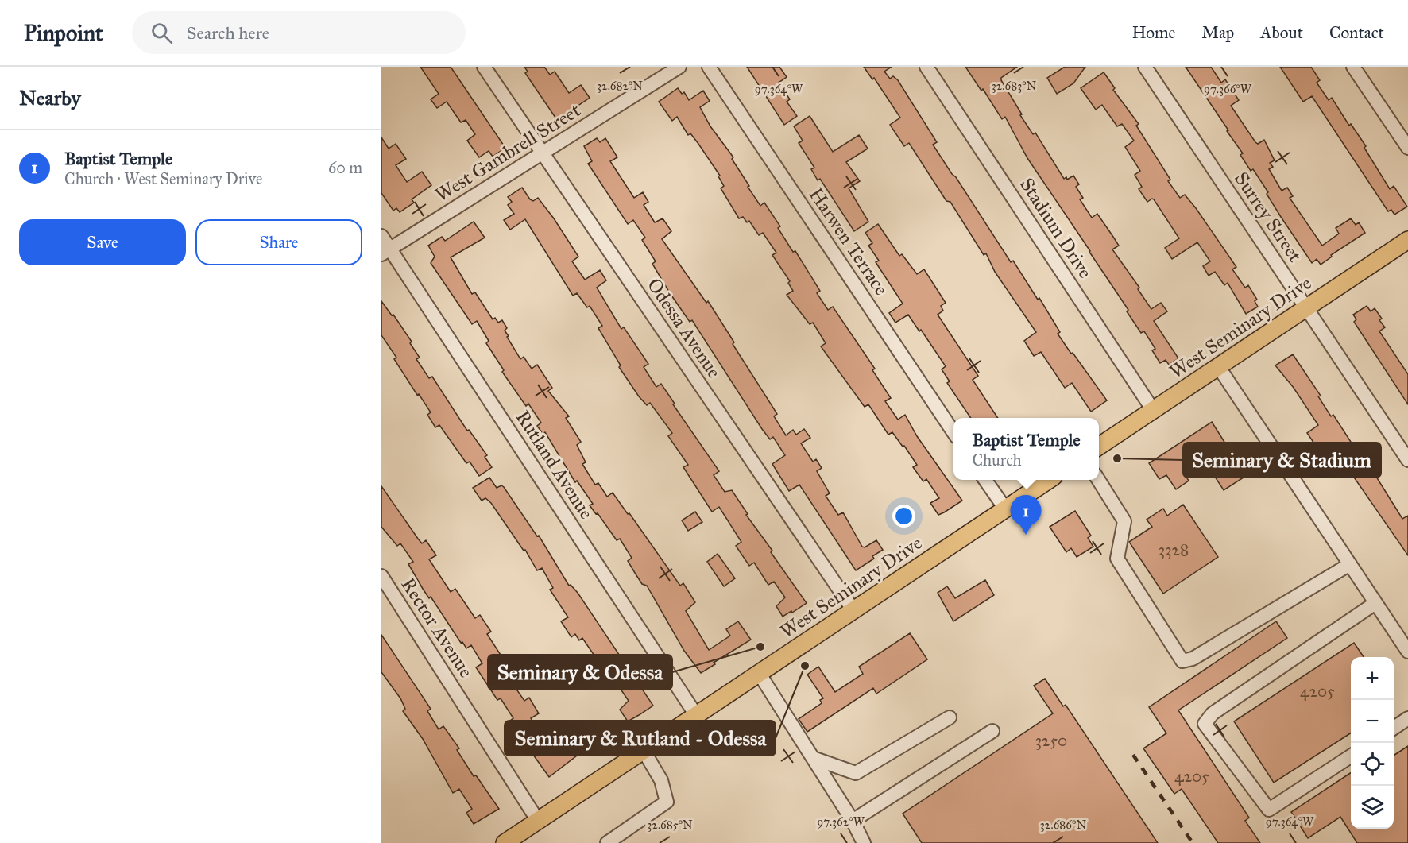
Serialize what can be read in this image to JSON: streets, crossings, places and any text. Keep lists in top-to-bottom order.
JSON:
{
  "streets": {
    "main road": ["West Seminary Drive"],
    "street": [
      "West Gambrell Street",
      "Surrey Street",
      "Stadium Drive",
      "Harwen Terrace",
      "Odessa Avenue",
      "Rutland Avenue",
      "Rector Avenue"
    ]
  },
  "crossings": [
    ["West Gambrell Street", "Odessa Avenue"],
    ["West Gambrell Street", "Rutland Avenue"],
    ["Surrey Street", "West Seminary Drive"],
    ["Stadium Drive", "West Seminary Drive"],
    ["West Seminary Drive", "Odessa Avenue"],
    ["West Seminary Drive", "Rutland Avenue"],
    ["West Seminary Drive", "Rector Avenue"]
  ],
  "places": ["Seminary & Stadium", "Seminary & Odessa", "Seminary & Rutland - Odessa"],
  "house_numbers": [
    "3328",
    "4205",
    "3250",
    "4205"
  ],
  "page": {
    "header": "Pinpoint",
    "search": "Search here",
    "nav": [
      "Home",
      "Map",
      "About",
      "Contact"
    ],
    "heading": "Nearby",
    "list": [
      {
        "mark": "1",
        "name": "Baptist Temple",
        "note": "Church · West Seminary Drive",
        "value": "60 m"
      }
    ],
    "buttons": ["Save", "Share"],
    "popup": ["Baptist Temple", "Church"],
    "pins": "1",
    "map_buttons": ["+", "−"]
  },
  "coordinates": [
    "32.683°N",
    "32.682°N",
    "97.364°W",
    "97.366°W",
    "97.362°W",
    "32.685°N",
    "32.686°N"
  ]
}
